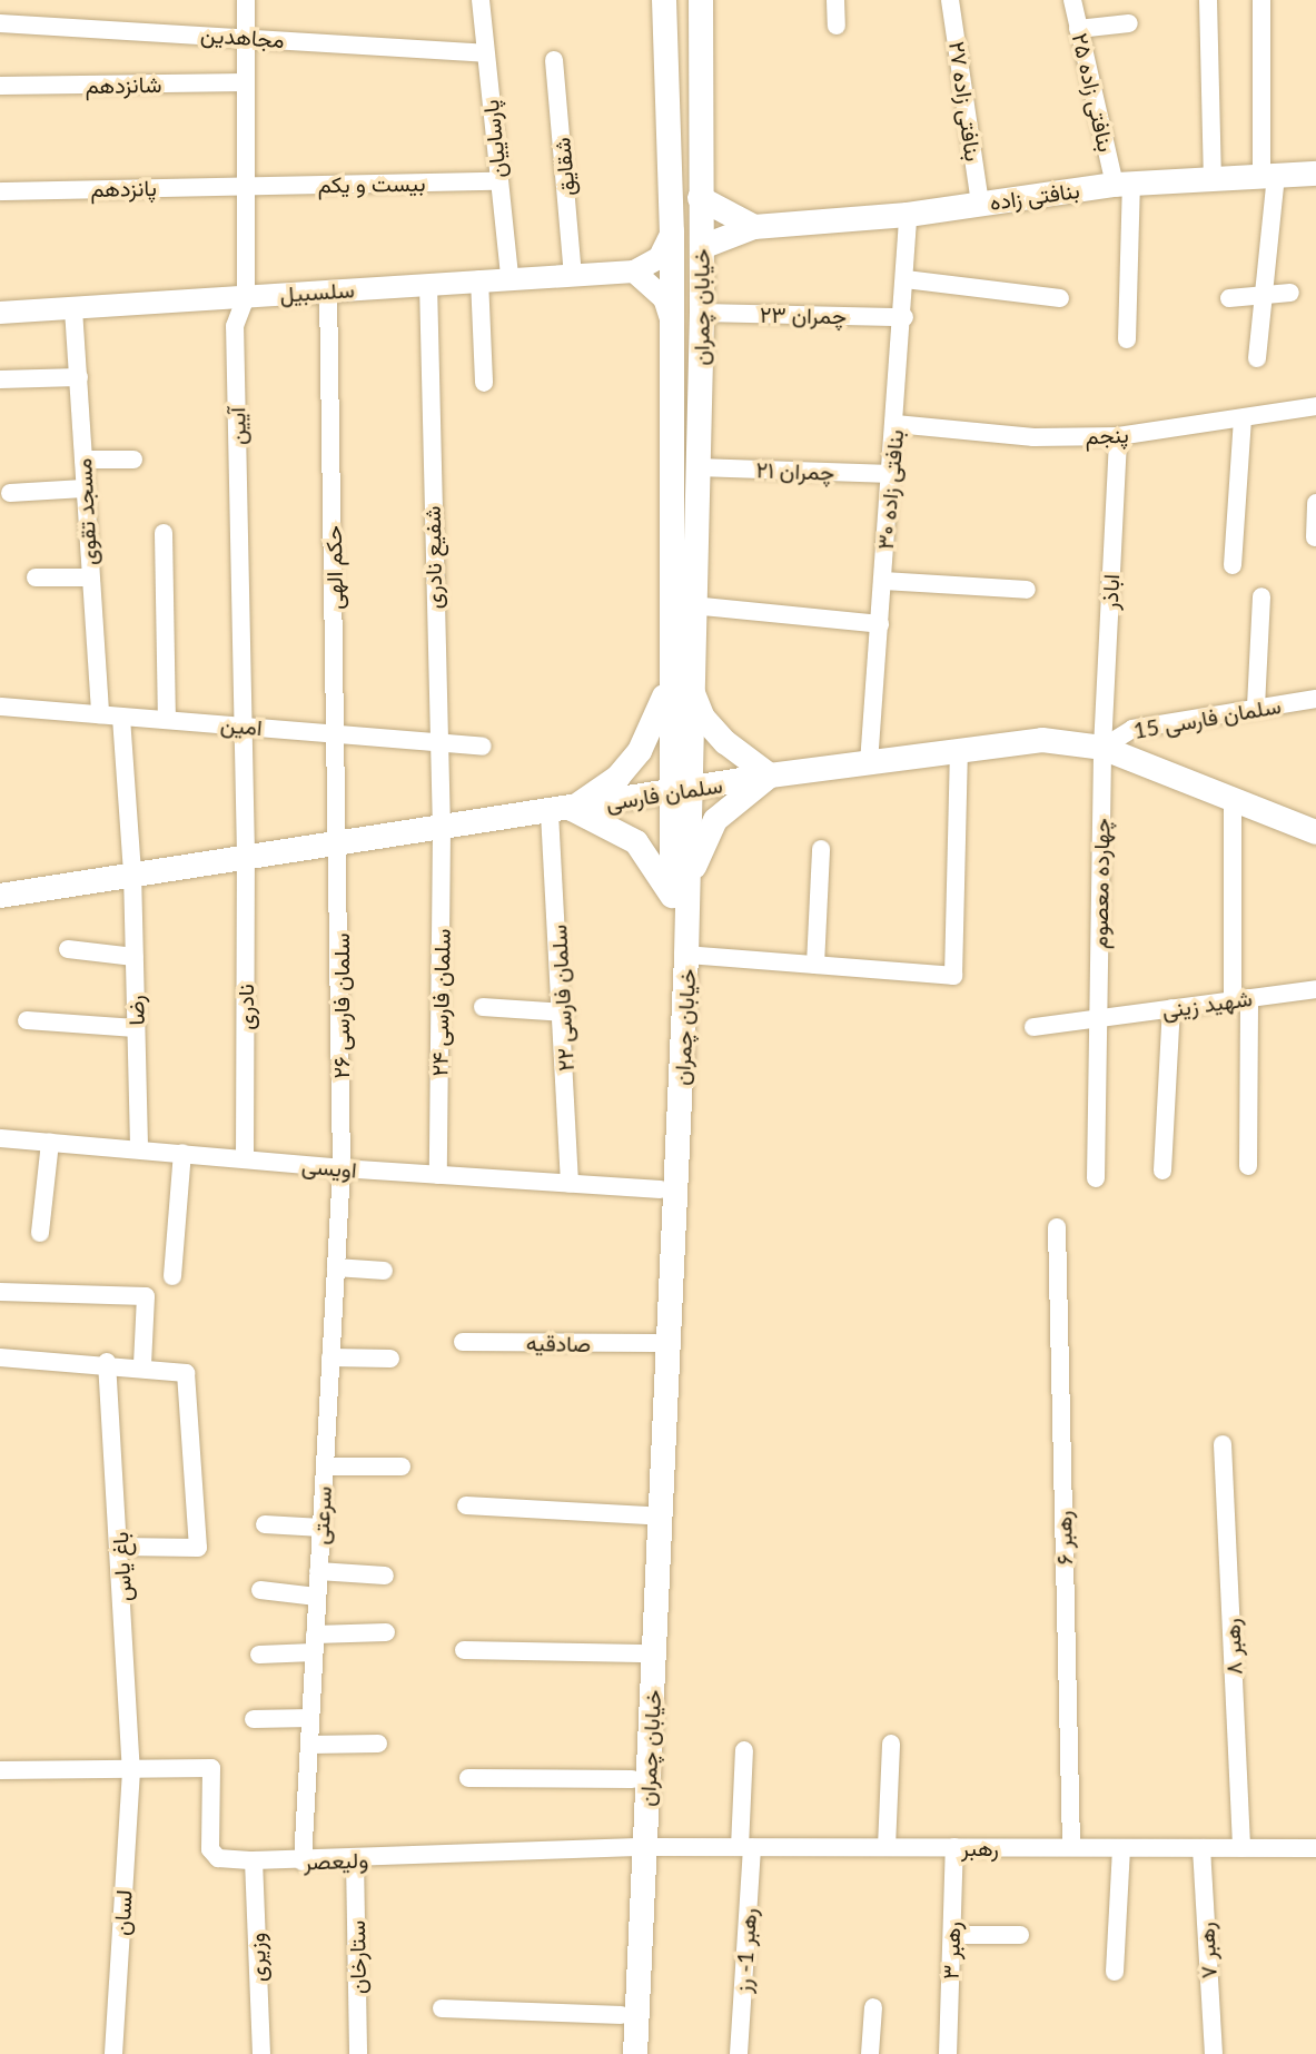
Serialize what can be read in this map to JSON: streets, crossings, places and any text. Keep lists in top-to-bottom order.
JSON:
{
  "streets": {
    "main road": ["بنافتی زاده", "خیابان چمران", "سلمان فارسی"],
    "street": [
      "مجاهدین",
      "شانزدهم",
      "بنافتی زاده ۲۵",
      "بنافتی زاده ۲۷",
      "پارساییان",
      "شقایق",
      "بیست و یکم",
      "پانزدهم",
      "سلسبیل",
      "چمران ۲۳",
      "آیین",
      "پنجم",
      "چمران ۲۱",
      "بنافتی زاده ۳۰",
      "مسجد تقوی",
      "شفیع نادری",
      "حکم الهی",
      "اباذر",
      "سلمان فارسی 15",
      "امین",
      "چهارده معصوم",
      "سلمان فارسی ۲۲",
      "سلمان فارسی ۲۴",
      "شهید زینی",
      "سلمان فارسی ۲۶",
      "نادری",
      "رضا",
      "اویسی",
      "صادقیه",
      "سرعتی",
      "رهبر ۶",
      "باغ یاس",
      "رهبر ۸",
      "رهبر",
      "ولیعصر",
      "لسان",
      "رهبر 1- رز",
      "رهبر ۳",
      "رهبر ۷",
      "وزیری",
      "ستارخان"
    ]
  },
  "crossings": [
    ["مجاهدین", "پارساییان"],
    ["مجاهدین", "آیین"],
    ["شانزدهم", "آیین"],
    ["بنافتی زاده ۲۵", "بنافتی زاده"],
    ["بنافتی زاده ۲۷", "بنافتی زاده"],
    ["پارساییان", "بیست و یکم"],
    ["پارساییان", "سلسبیل"],
    ["شقایق", "سلسبیل"],
    ["بیست و یکم", "پانزدهم"],
    ["بیست و یکم", "آیین"],
    ["پانزدهم", "آیین"],
    ["بنافتی زاده", "خیابان چمران"],
    ["بنافتی زاده", "بنافتی زاده ۳۰"],
    ["سلسبیل", "آیین"],
    ["سلسبیل", "مسجد تقوی"],
    ["سلسبیل", "شفیع نادری"],
    ["سلسبیل", "حکم الهی"],
    ["خیابان چمران", "چمران ۲۳"],
    ["خیابان چمران", "چمران ۲۱"],
    ["خیابان چمران", "سلمان فارسی"],
    ["خیابان چمران", "اویسی"],
    ["خیابان چمران", "صادقیه"],
    ["خیابان چمران", "رهبر"],
    ["خیابان چمران", "ولیعصر"],
    ["چمران ۲۳", "بنافتی زاده ۳۰"],
    ["آیین", "امین"],
    ["آیین", "سلمان فارسی"],
    ["آیین", "نادری"],
    ["پنجم", "بنافتی زاده ۳۰"],
    ["پنجم", "اباذر"],
    ["چمران ۲۱", "بنافتی زاده ۳۰"],
    ["بنافتی زاده ۳۰", "سلمان فارسی"],
    ["مسجد تقوی", "امین"],
    ["شفیع نادری", "امین"],
    ["شفیع نادری", "سلمان فارسی"],
    ["شفیع نادری", "سلمان فارسی ۲۴"],
    ["حکم الهی", "امین"],
    ["حکم الهی", "سلمان فارسی"],
    ["حکم الهی", "سلمان فارسی ۲۶"],
    ["اباذر", "سلمان فارسی 15"],
    ["اباذر", "سلمان فارسی"],
    ["اباذر", "چهارده معصوم"],
    ["سلمان فارسی 15", "سلمان فارسی"],
    ["سلمان فارسی 15", "چهارده معصوم"],
    ["امین", "رضا"],
    ["سلمان فارسی", "چهارده معصوم"],
    ["سلمان فارسی", "سلمان فارسی ۲۲"],
    ["سلمان فارسی", "سلمان فارسی ۲۴"],
    ["سلمان فارسی", "سلمان فارسی ۲۶"],
    ["سلمان فارسی", "نادری"],
    ["سلمان فارسی", "رضا"],
    ["چهارده معصوم", "شهید زینی"],
    ["سلمان فارسی ۲۲", "اویسی"],
    ["سلمان فارسی ۲۴", "اویسی"],
    ["سلمان فارسی ۲۶", "اویسی"],
    ["سلمان فارسی ۲۶", "سرعتی"],
    ["نادری", "اویسی"],
    ["رضا", "اویسی"],
    ["اویسی", "سرعتی"],
    ["سرعتی", "ولیعصر"],
    ["رهبر ۶", "رهبر"],
    ["باغ یاس", "ولیعصر"],
    ["باغ یاس", "لسان"],
    ["رهبر ۸", "رهبر"],
    ["رهبر", "ولیعصر"],
    ["رهبر", "رهبر 1- رز"],
    ["رهبر", "رهبر ۳"],
    ["رهبر", "رهبر ۷"],
    ["ولیعصر", "لسان"],
    ["ولیعصر", "وزیری"],
    ["ولیعصر", "ستارخان"]
  ]
}
